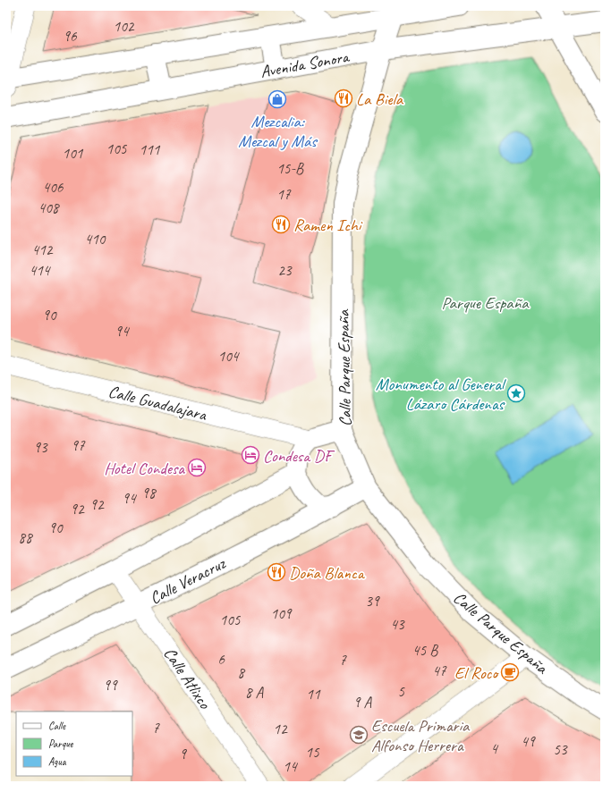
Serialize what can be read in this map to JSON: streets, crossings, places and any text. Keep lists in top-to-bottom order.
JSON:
{
  "streets": {
    "main road": ["Avenida Sonora", "Calle Parque España", "Calle Veracruz"],
    "street": ["Calle Guadalajara", "Calle Atlixco"]
  },
  "crossings": [
    ["Avenida Sonora", "Calle Parque España"],
    ["Calle Parque España", "Calle Guadalajara"],
    ["Calle Parque España", "Calle Veracruz"],
    ["Calle Guadalajara", "Calle Veracruz"],
    ["Calle Veracruz", "Calle Atlixco"]
  ],
  "parks": ["Parque España"],
  "places": {
    "restaurant": ["La Biela", "Ramen Ichi", "Doña Blanca"],
    "shop": ["Mezcalia: Mezcal y Más"],
    "place": ["Monumento al General Lázaro Cárdenas"],
    "hotel": ["Condesa DF", "Hotel Condesa"],
    "cafe": ["El Roco"],
    "school or university": ["Escuela Primaria Alfonso Herrera"]
  },
  "house_numbers": [
    "102",
    "96",
    "105",
    "111",
    "101",
    "15-B",
    "406",
    "17",
    "408",
    "410",
    "412",
    "414",
    "23",
    "90",
    "94",
    "104",
    "97",
    "93",
    "98",
    "94",
    "92",
    "92",
    "90",
    "88",
    "39",
    "109",
    "105",
    "43",
    "45 B",
    "6",
    "7",
    "47",
    "8",
    "99",
    "5",
    "8 A",
    "11",
    "9 A",
    "7",
    "12",
    "49",
    "4",
    "53",
    "15",
    "9",
    "14"
  ],
  "legend": ["Calle", "Parque", "Agua"]
}
